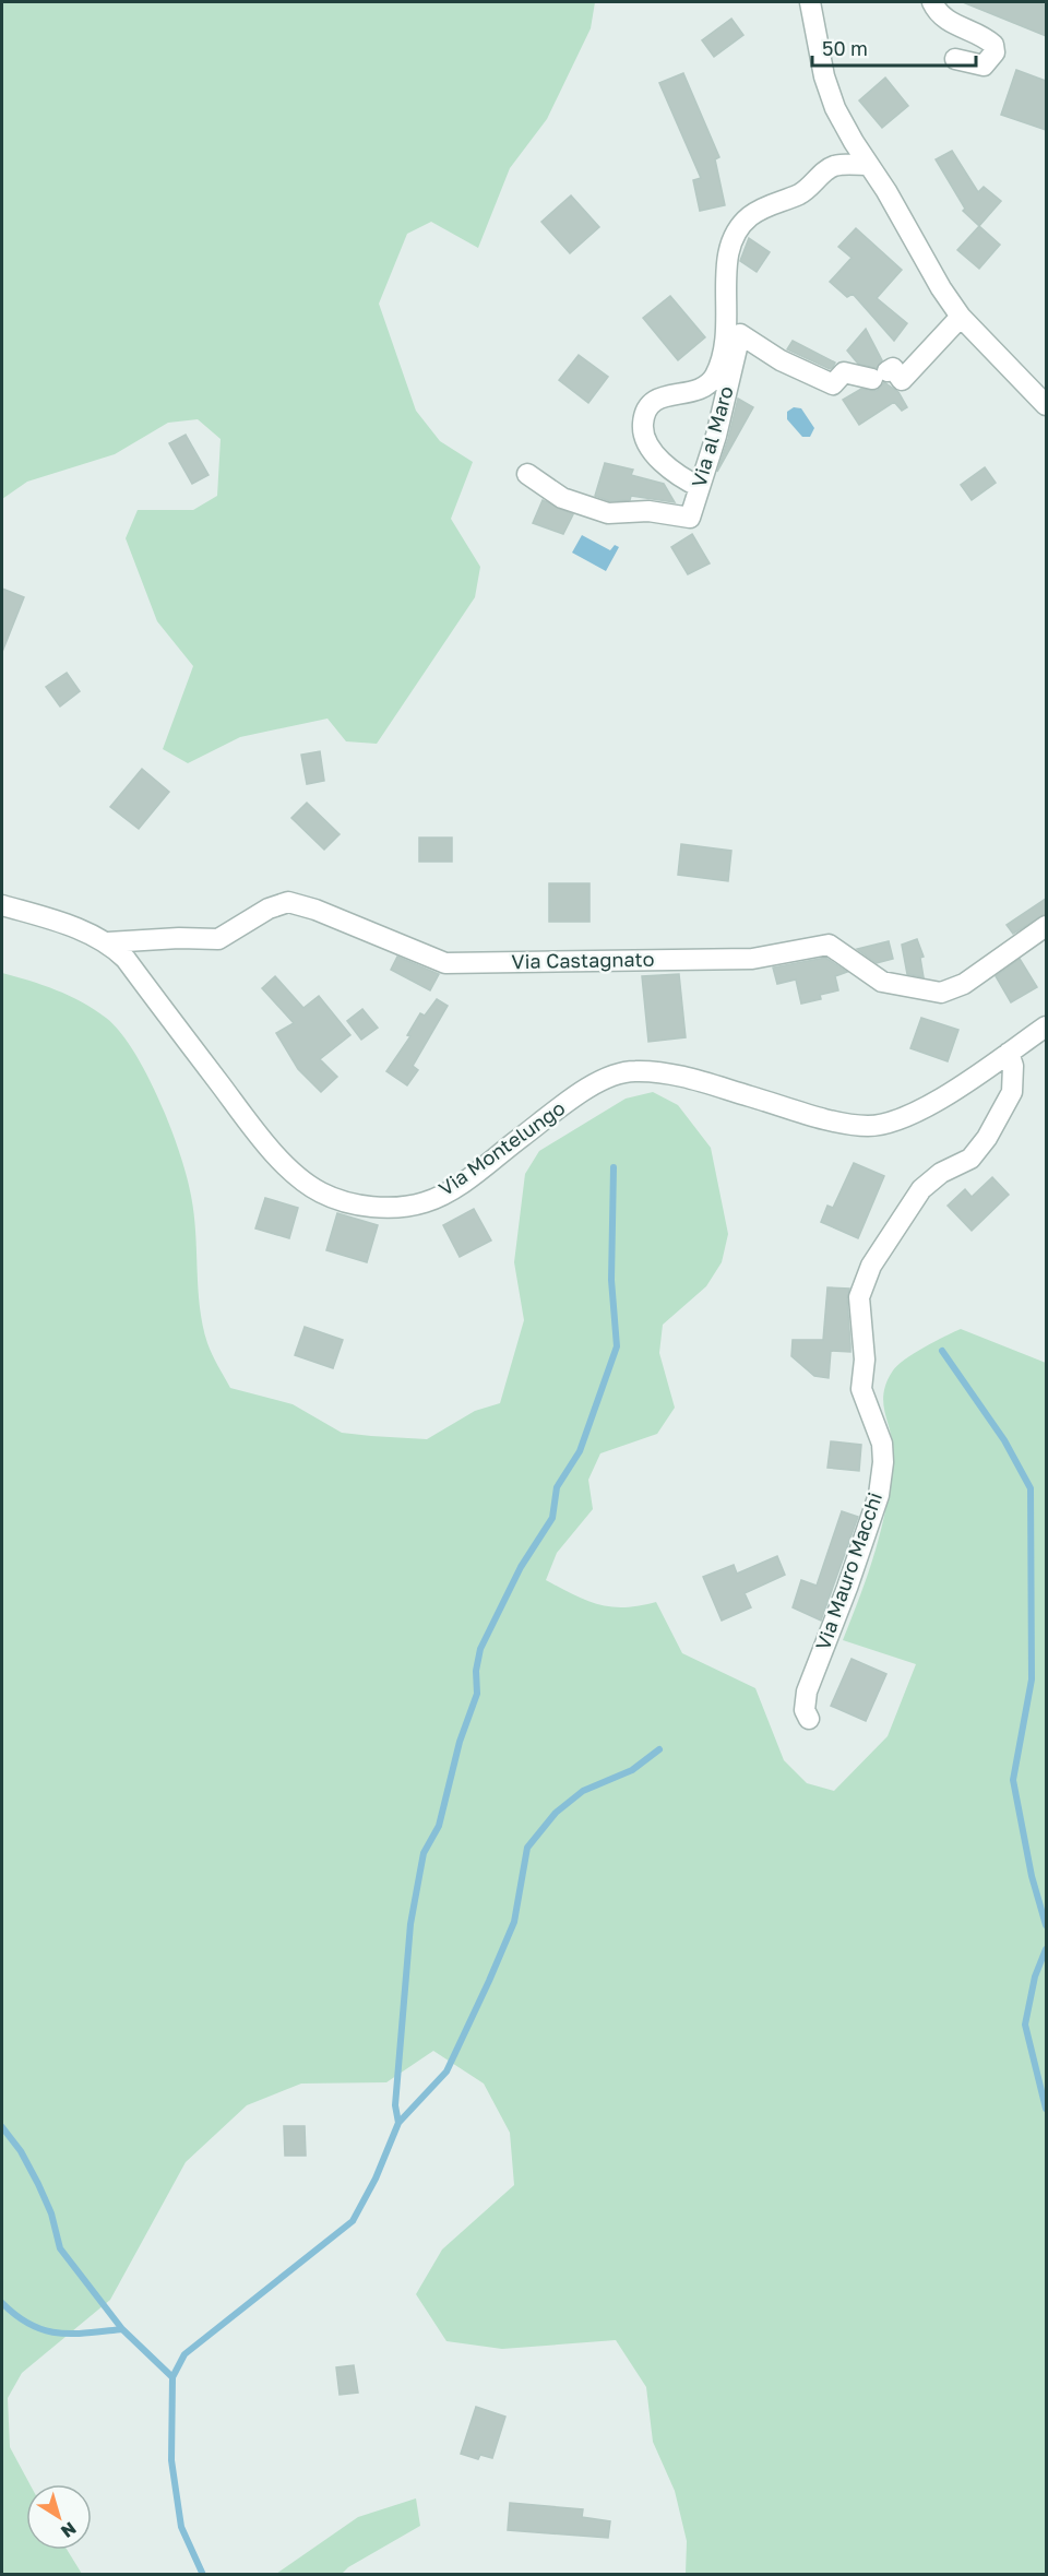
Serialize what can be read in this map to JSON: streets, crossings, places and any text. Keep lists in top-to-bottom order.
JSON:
{
  "streets": {
    "street": [
      "Via al Maro",
      "Via Castagnato",
      "Via Montelungo",
      "Via Mauro Macchi"
    ]
  },
  "crossings": [
    ["Via Castagnato", "Via Montelungo"],
    ["Via Montelungo", "Via Mauro Macchi"]
  ],
  "scale_bar": "50 m",
  "north": "bottom right"
}
